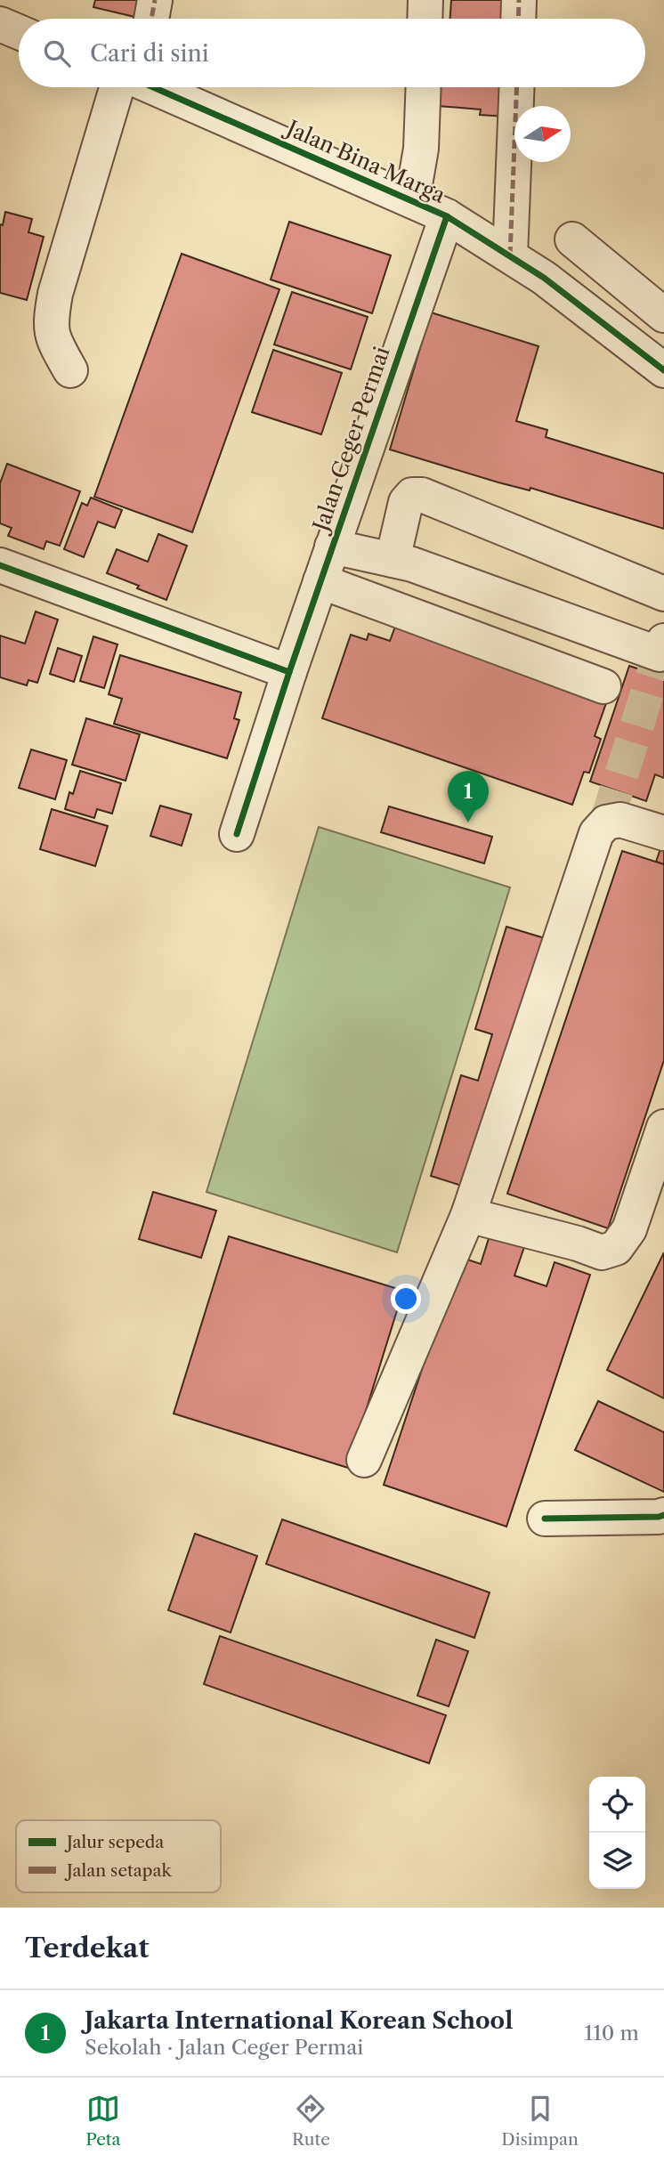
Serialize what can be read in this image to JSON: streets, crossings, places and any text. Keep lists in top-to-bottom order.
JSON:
{
  "streets": {
    "street": ["Jalan Bina Marga", "Jalan Ceger Permai"]
  },
  "crossings": [
    ["Jalan Bina Marga", "Jalan Ceger Permai"]
  ],
  "legend": ["Jalur sepeda", "Jalan setapak"],
  "north": "right",
  "page": {
    "search": "Cari di sini",
    "pins": "1",
    "heading": "Terdekat",
    "list": [
      {
        "mark": "1",
        "name": "Jakarta International Korean School",
        "note": "Sekolah · Jalan Ceger Permai",
        "value": "110 m"
      }
    ],
    "nav": ["Peta", "Rute", "Disimpan"]
  }
}
